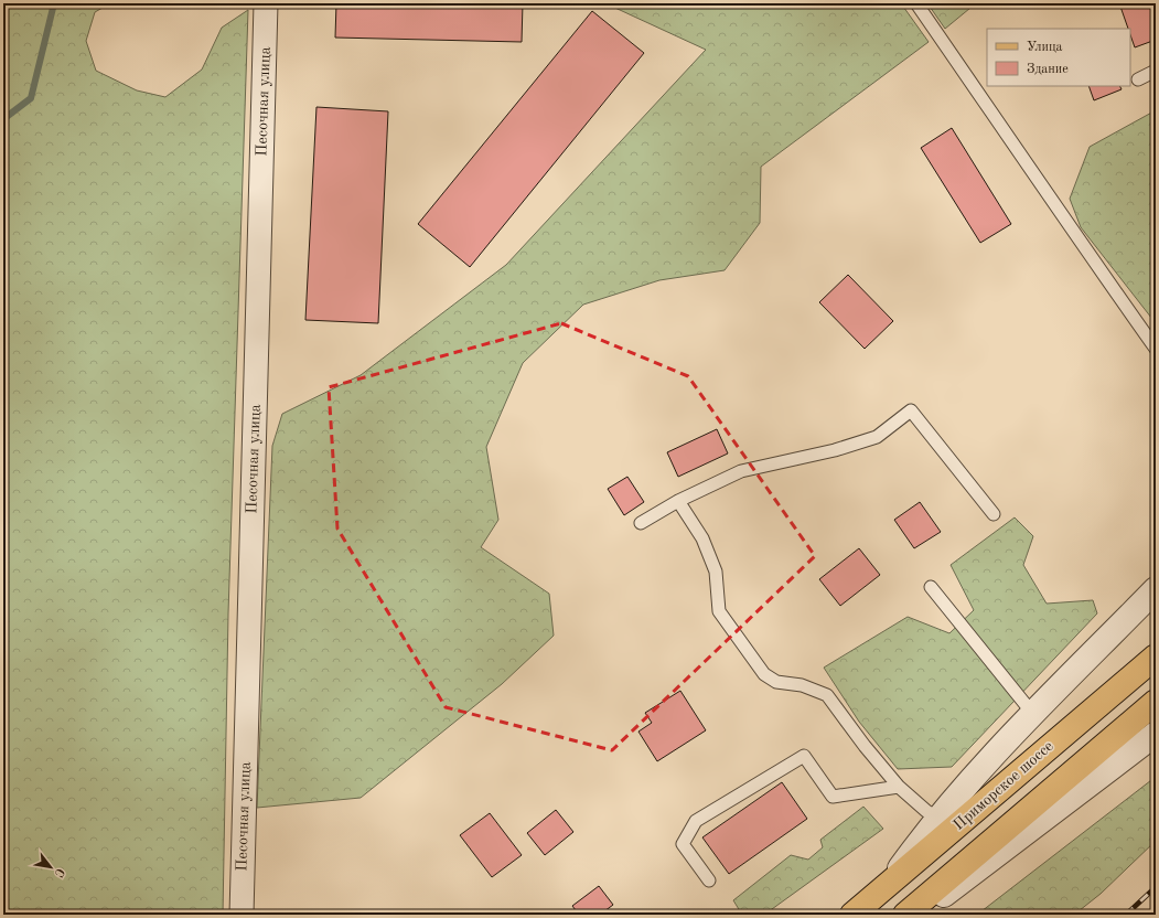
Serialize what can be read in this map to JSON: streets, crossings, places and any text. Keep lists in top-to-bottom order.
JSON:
{
  "streets": {
    "main road": ["Приморское шоссе"],
    "street": ["Песочная улица"]
  },
  "legend": ["Улица", "Здание"],
  "north": "bottom right"
}
